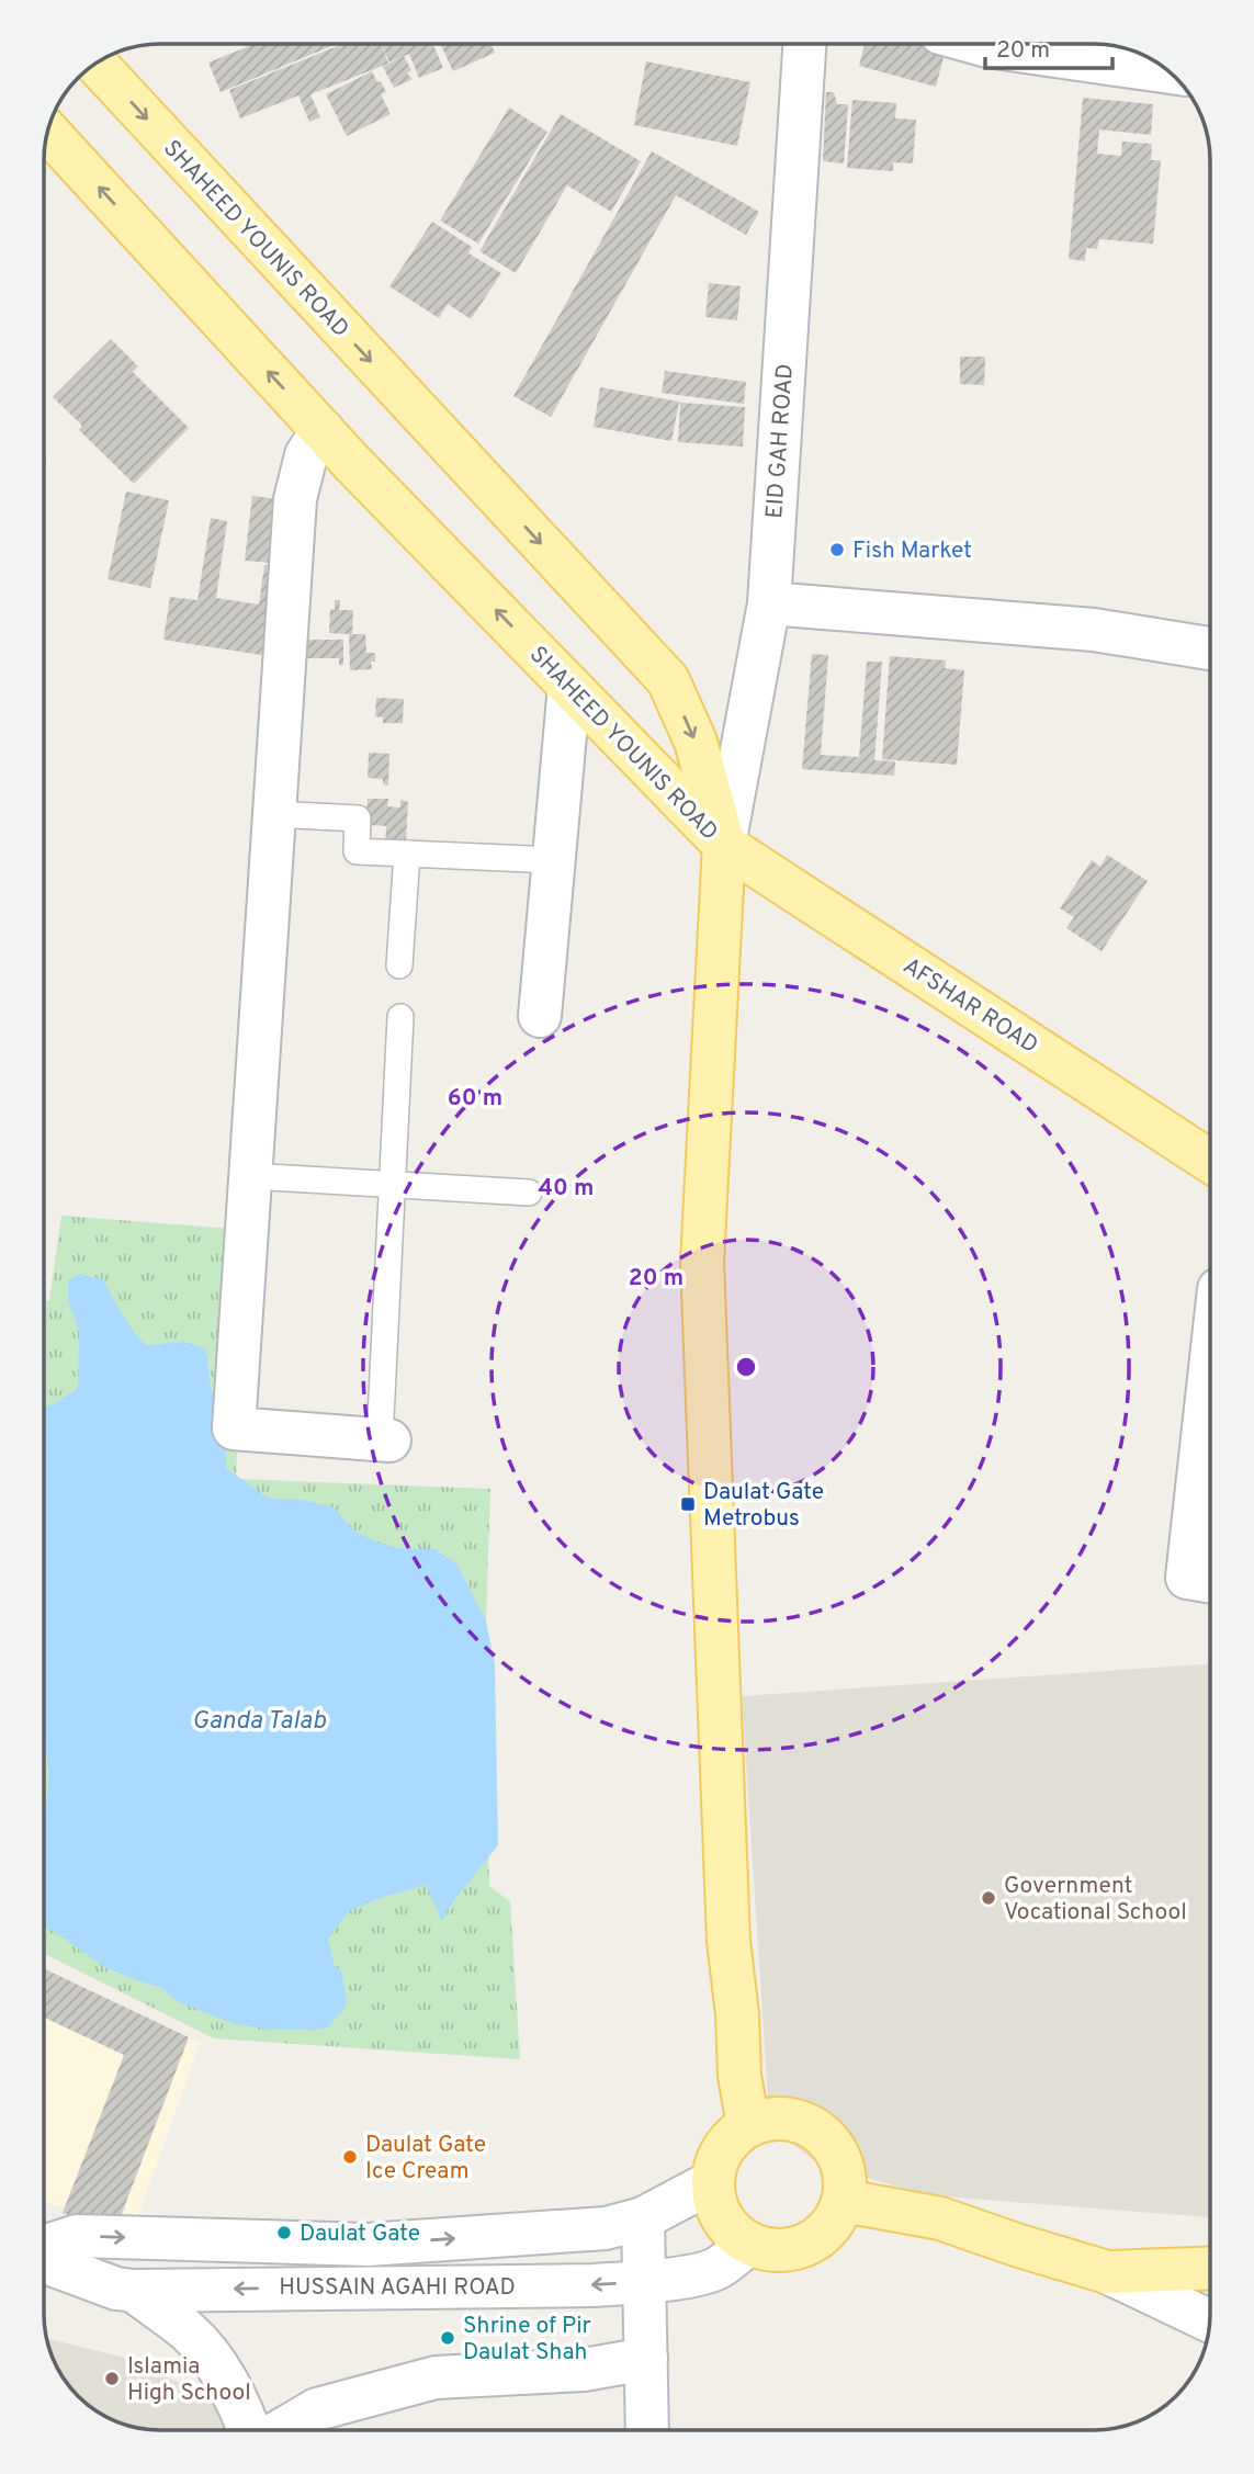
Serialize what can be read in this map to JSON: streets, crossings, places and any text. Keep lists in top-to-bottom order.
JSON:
{
  "streets": {
    "main road": ["SHAHEED YOUNIS ROAD", "AFSHAR ROAD"],
    "street": ["EID GAH ROAD", "HUSSAIN AGAHI ROAD"]
  },
  "crossings": [
    ["SHAHEED YOUNIS ROAD", "EID GAH ROAD"],
    ["SHAHEED YOUNIS ROAD", "AFSHAR ROAD"],
    ["EID GAH ROAD", "AFSHAR ROAD"]
  ],
  "water": ["Ganda Talab"],
  "places": {
    "other": [
      "Fish Market",
      "Government Vocational School",
      "Daulat Gate Ice Cream",
      "Daulat Gate",
      "Shrine of Pir Daulat Shah",
      "Islamia High School"
    ],
    "transit": ["Daulat Gate Metrobus"]
  },
  "scale_bar": "20 m",
  "rings": ["60 m", "40 m", "20 m"]
}
